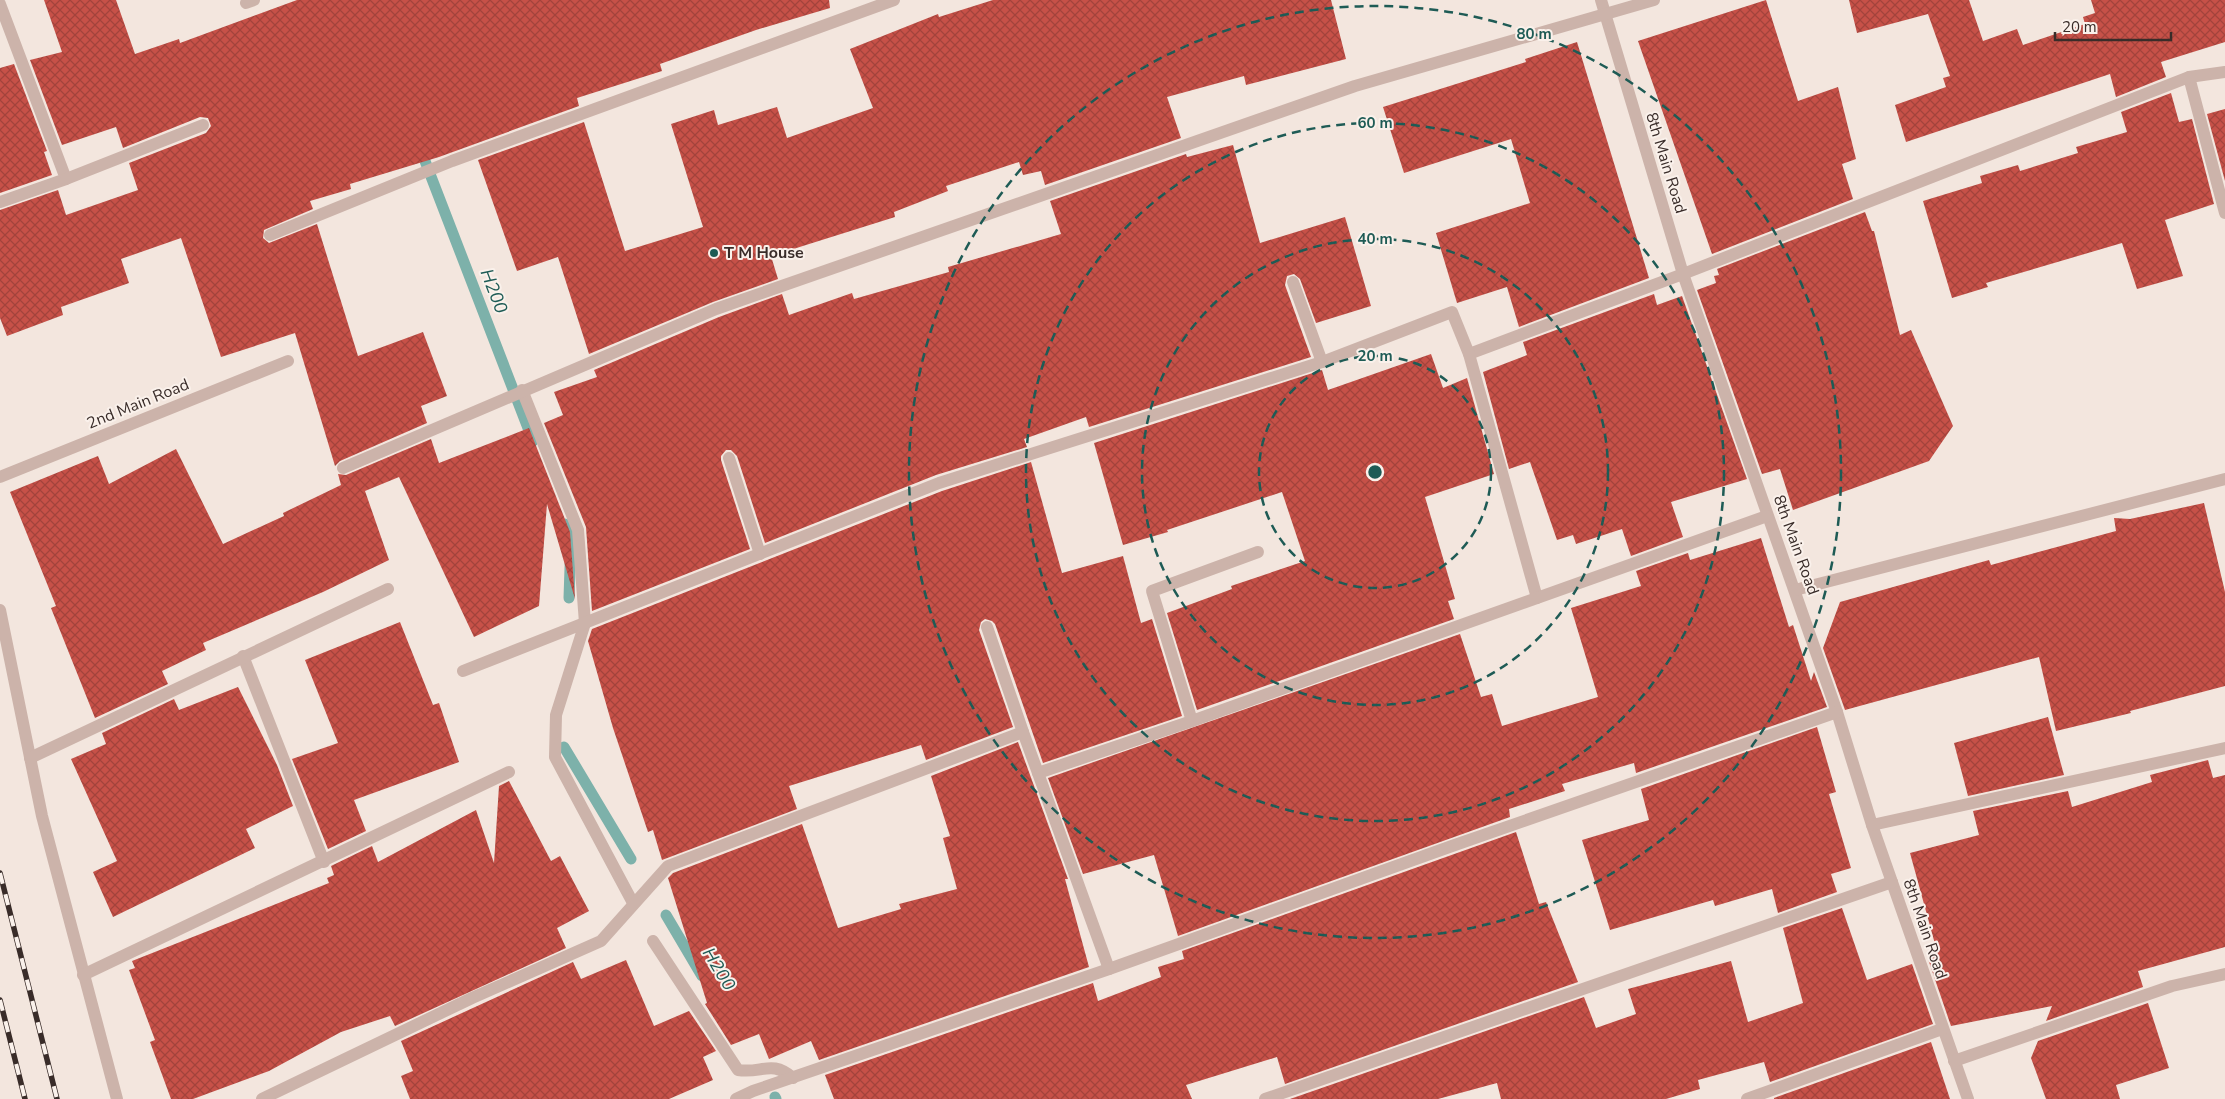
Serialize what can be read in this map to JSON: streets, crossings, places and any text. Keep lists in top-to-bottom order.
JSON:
{
  "streets": {
    "street": ["8th Main Road", "2nd Main Road"]
  },
  "water": ["H200"],
  "places": ["T M House"],
  "scale_bar": "20 m",
  "rings": [
    "80 m",
    "60 m",
    "40 m",
    "20 m"
  ]
}
